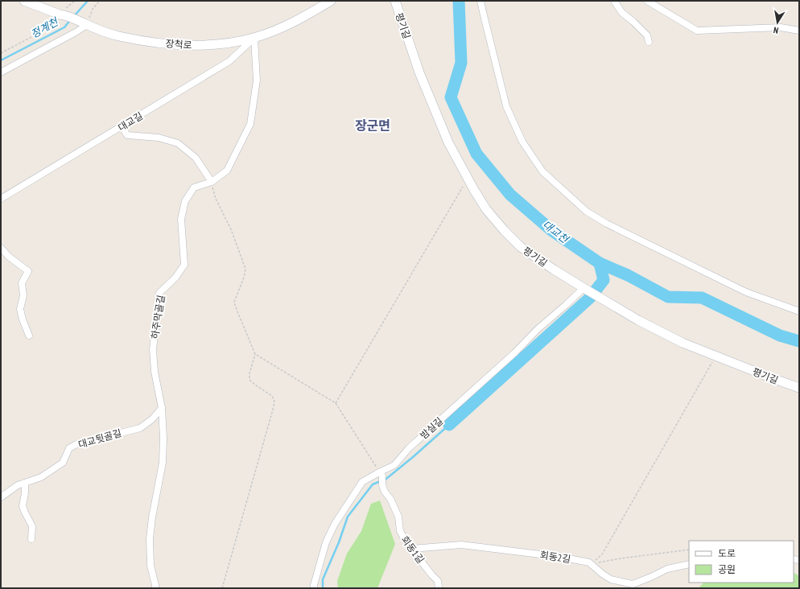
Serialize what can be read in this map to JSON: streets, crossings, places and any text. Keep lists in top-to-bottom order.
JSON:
{
  "streets": {
    "main road": ["평기길", "장척로"],
    "street": [
      "대교길",
      "하주막골길",
      "밤실길",
      "대교뒷골길",
      "회동1길",
      "회동2길"
    ]
  },
  "crossings": [
    ["평기길", "밤실길"],
    ["장척로", "대교길"],
    ["장척로", "하주막골길"],
    ["대교길", "하주막골길"],
    ["하주막골길", "대교뒷골길"],
    ["밤실길", "회동1길"],
    ["회동1길", "회동2길"]
  ],
  "districts": ["장군면"],
  "water": ["정계천", "대교천"],
  "legend": ["도로", "공원"],
  "north": "bottom"
}
